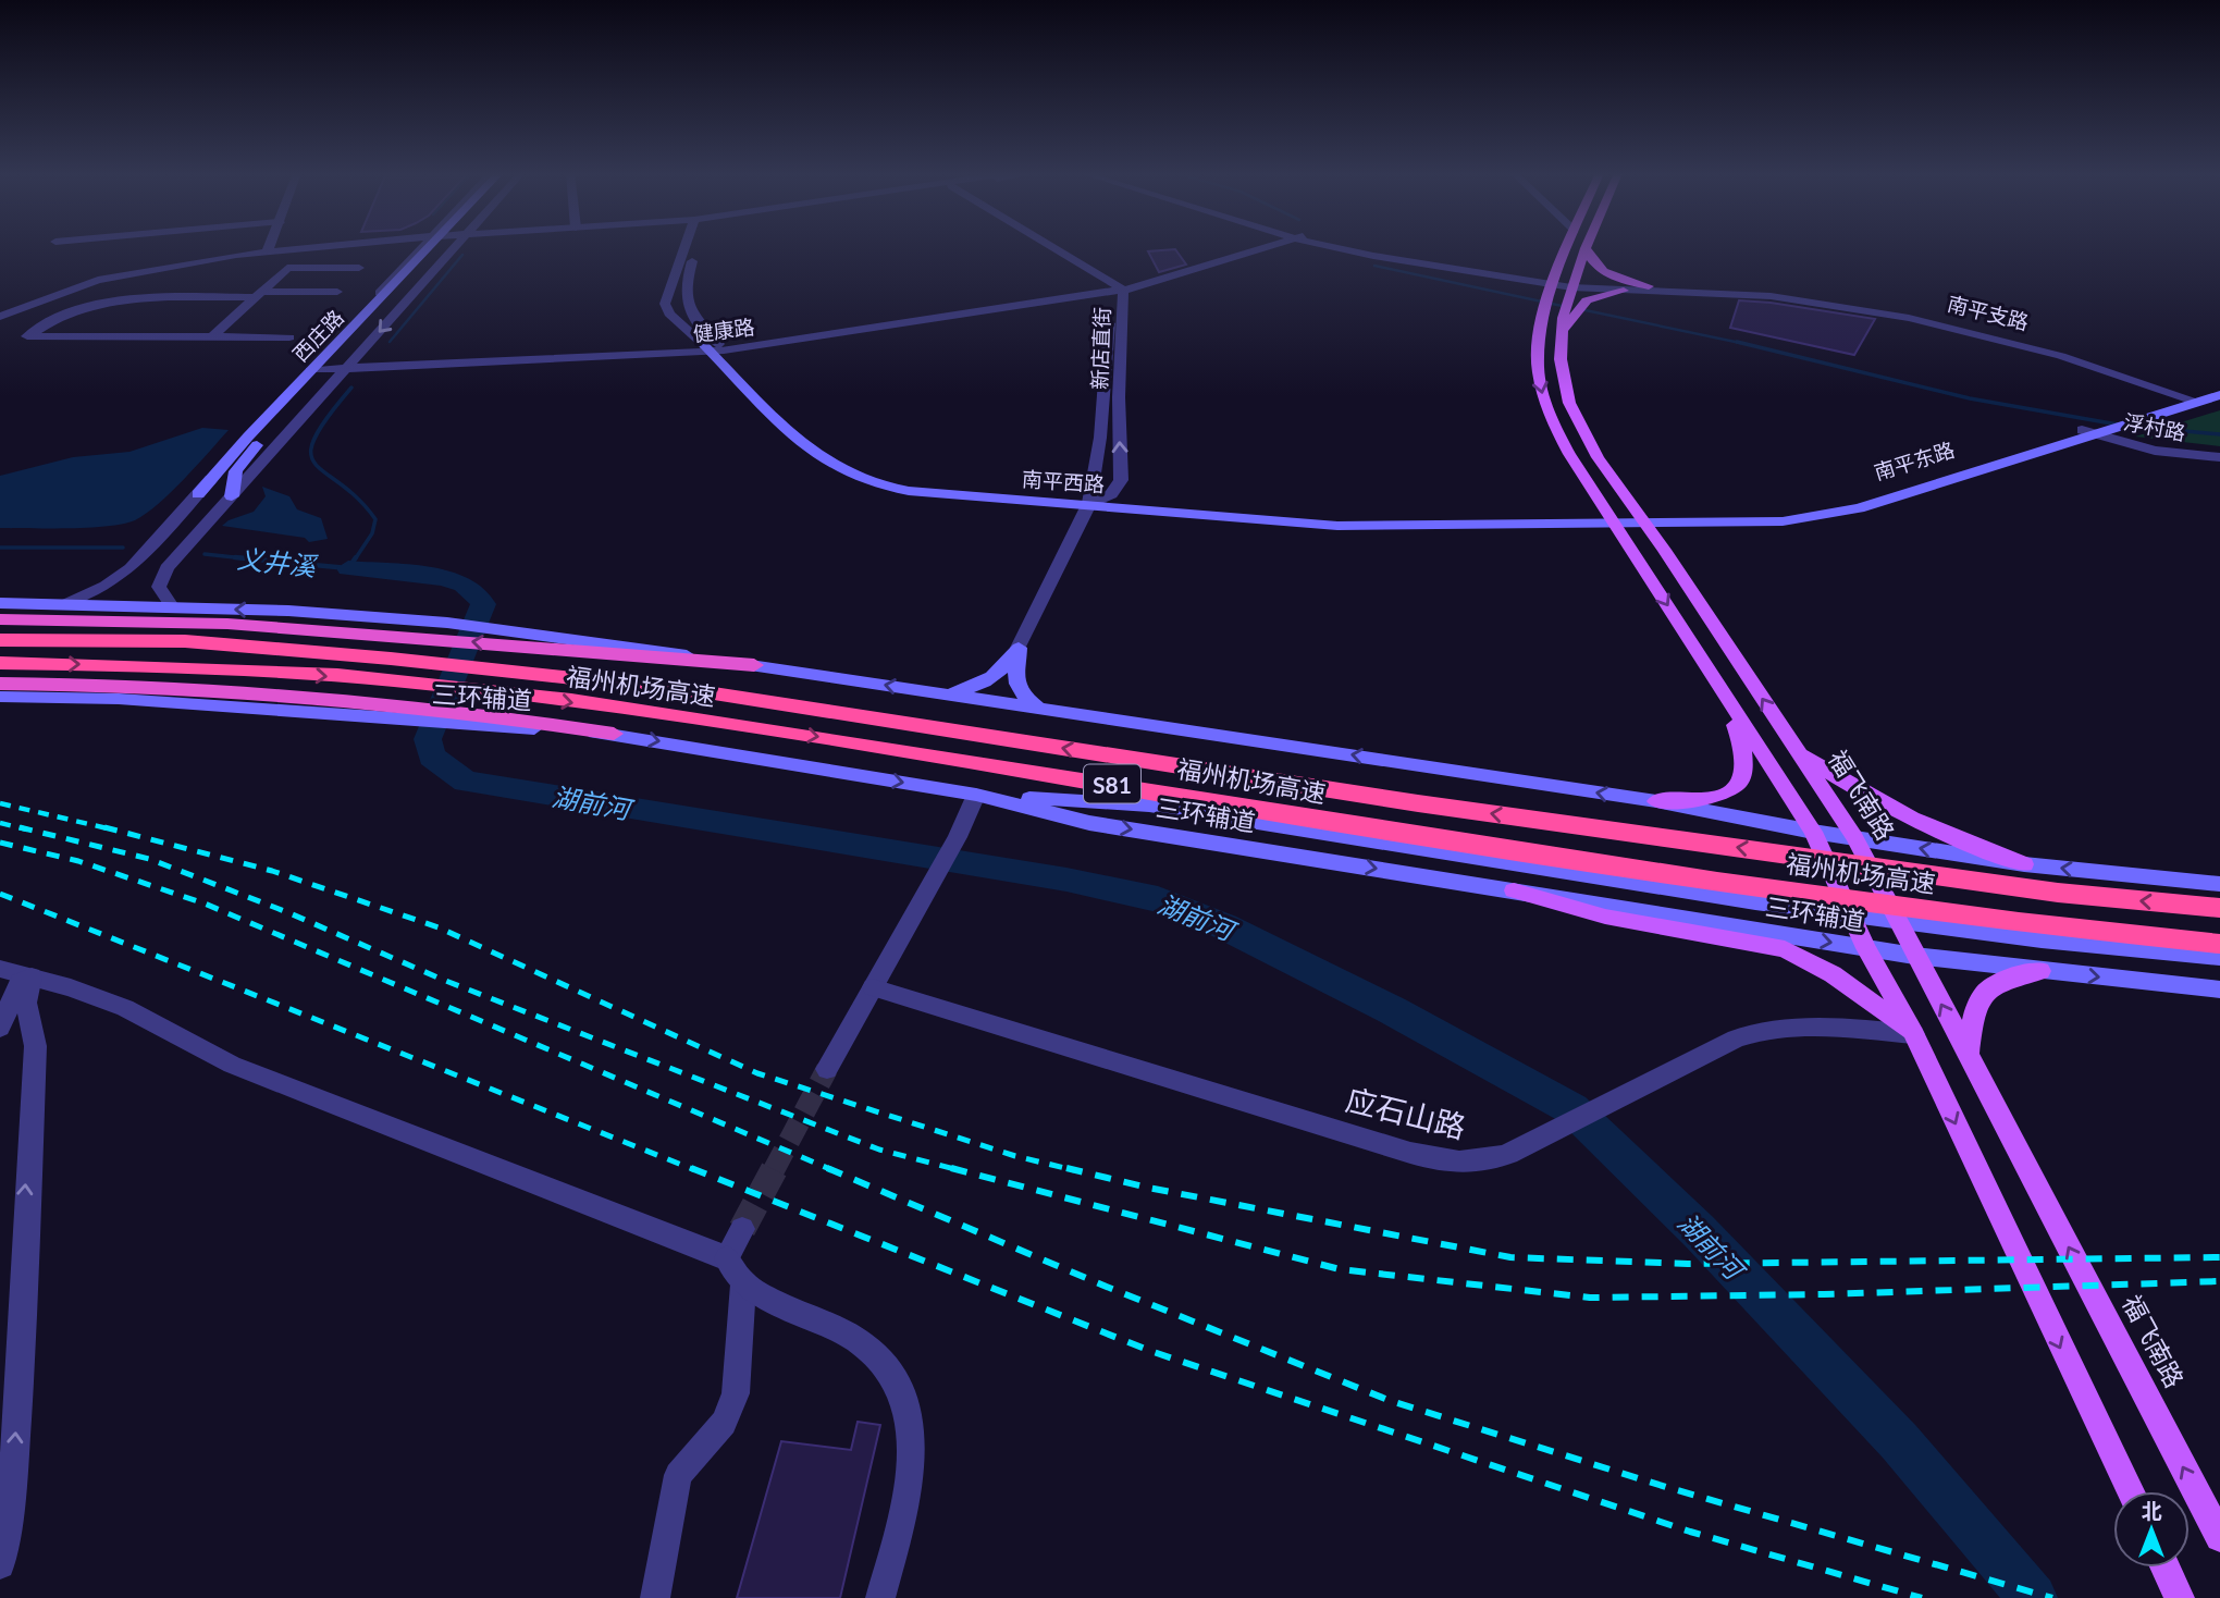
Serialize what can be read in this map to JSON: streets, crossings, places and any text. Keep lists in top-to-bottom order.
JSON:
{
  "streets": {
    "highway": ["福州机场高速", "S81"],
    "main road": [
      "西庄路",
      "南平东路",
      "南平西路",
      "三环辅道",
      "福飞南路"
    ],
    "street": [
      "南平支路",
      "健康路",
      "新店直街",
      "浮村路",
      "应石山路"
    ]
  },
  "crossings": [
    ["南平支路", "南平东路"],
    ["南平支路", "福飞南路"],
    ["健康路", "新店直街"],
    ["健康路", "南平西路"],
    ["新店直街", "南平西路"],
    ["浮村路", "南平东路"],
    ["南平东路", "南平西路"],
    ["南平东路", "福飞南路"],
    ["南平西路", "福飞南路"],
    ["三环辅道", "福飞南路"],
    ["福飞南路", "应石山路"]
  ],
  "water": ["义井溪", "湖前河"],
  "north": "top"
}
